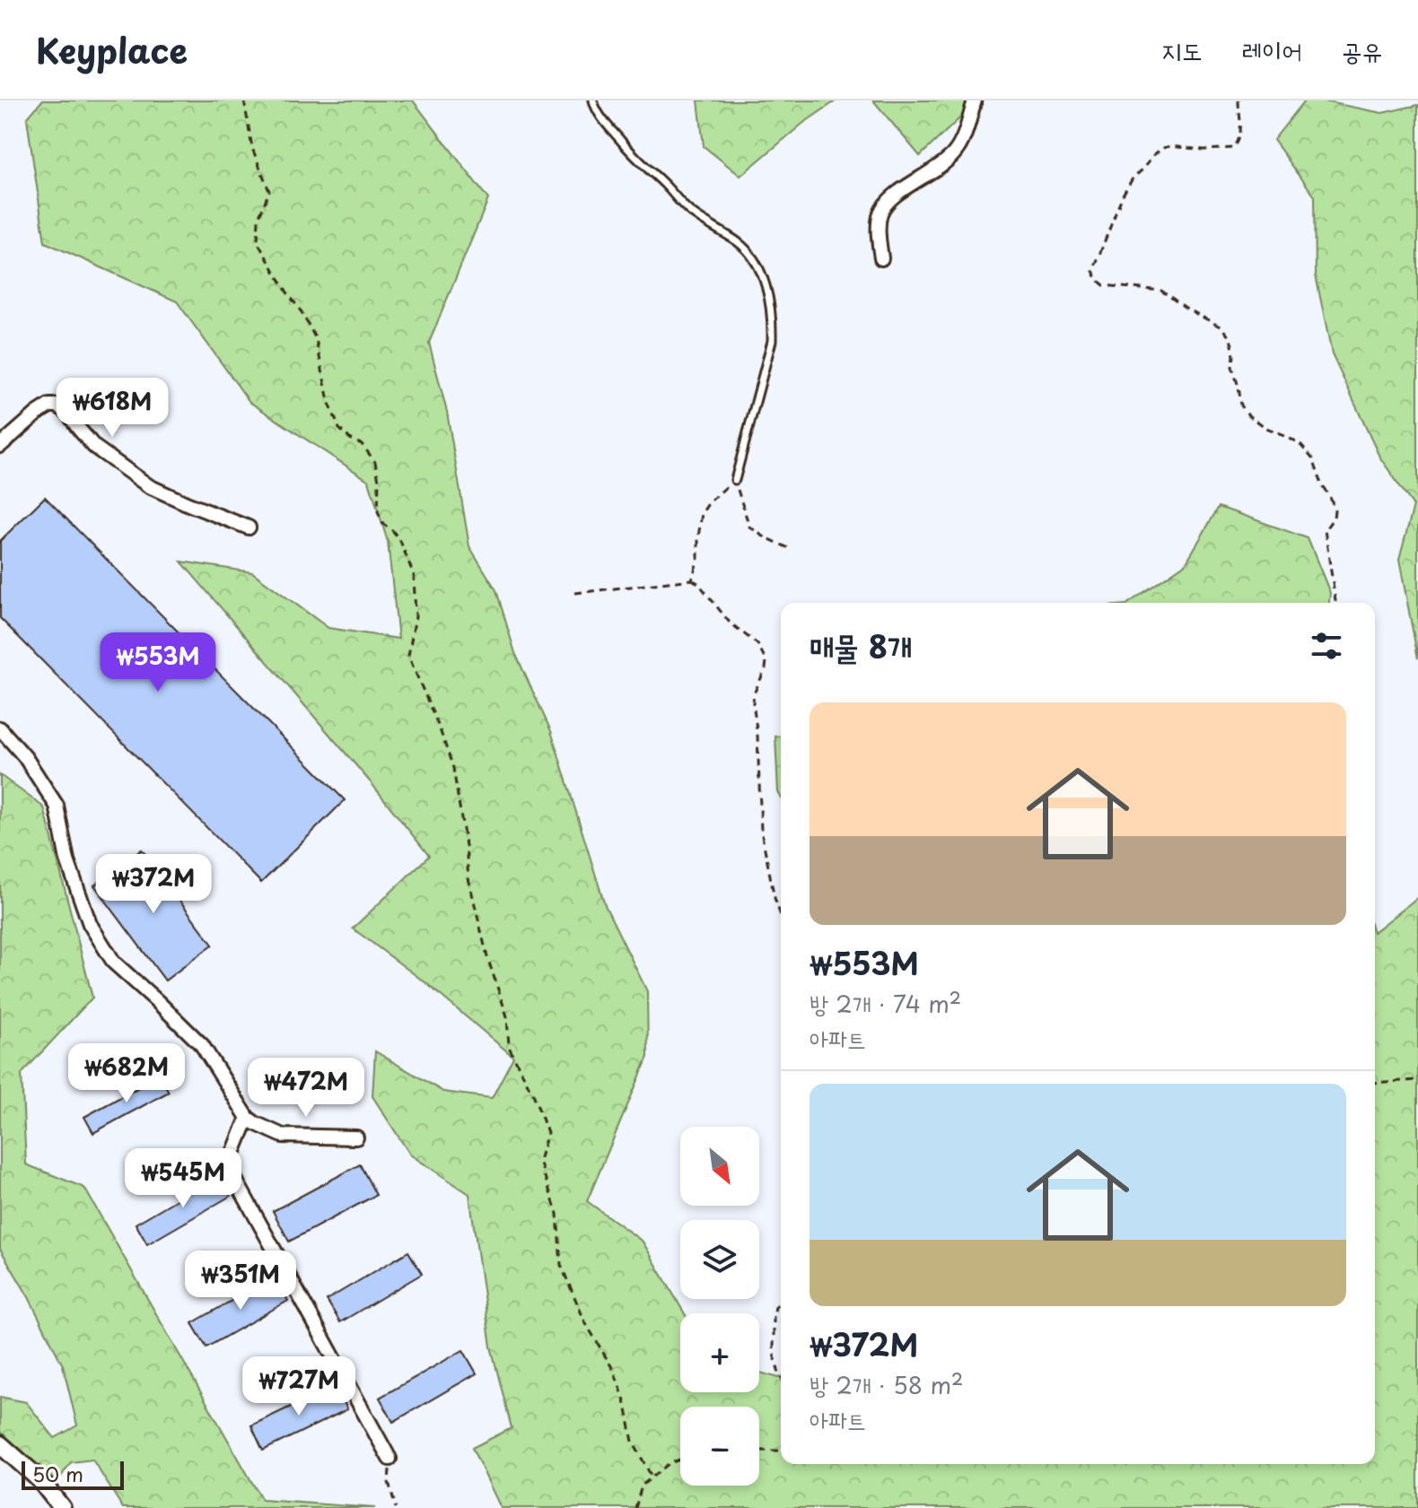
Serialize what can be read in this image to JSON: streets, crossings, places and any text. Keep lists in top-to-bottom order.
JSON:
{
  "scale_bar": "50 m",
  "north": "bottom right",
  "page": {
    "header": "Keyplace",
    "nav": ["지도", "레이어", "공유"],
    "price": [
      "₩618M",
      "₩553M",
      "₩372M",
      "₩682M",
      "₩472M",
      "₩545M",
      "₩351M",
      "₩727M"
    ],
    "heading": "매물 8개",
    "list": [
      {
        "name": "₩553M",
        "note": "방 2개 · 74 m² · 아파트"
      },
      {
        "name": "₩372M",
        "note": "방 2개 · 58 m² · 아파트"
      }
    ],
    "map_buttons": ["+", "−"],
    "scale": "50 m"
  }
}
